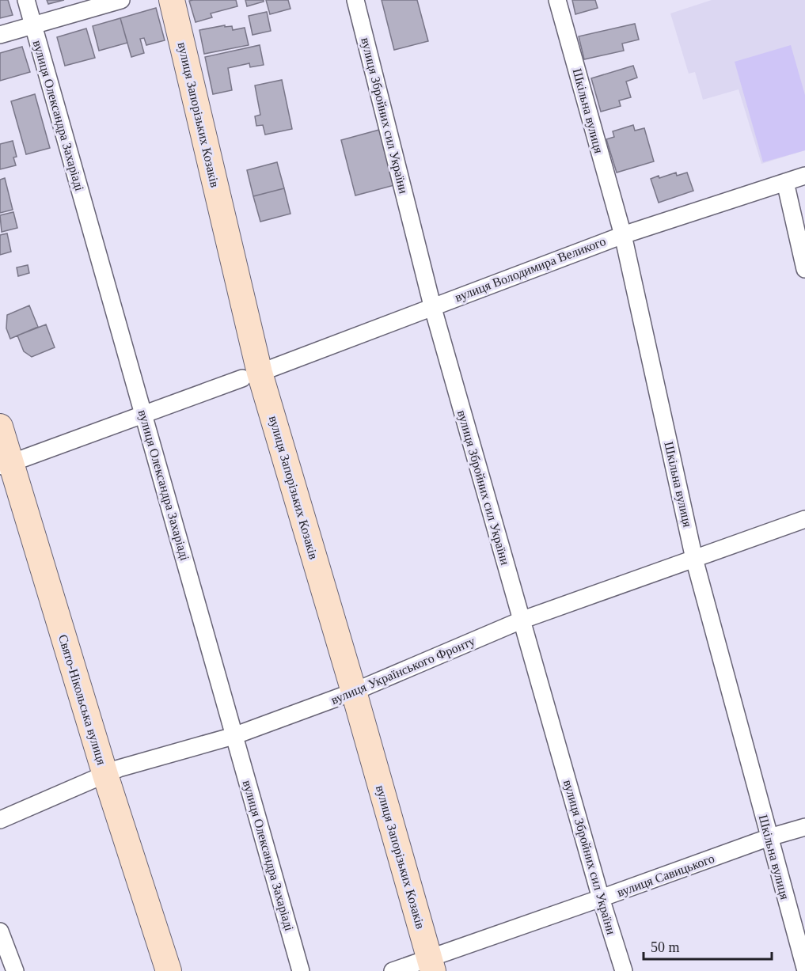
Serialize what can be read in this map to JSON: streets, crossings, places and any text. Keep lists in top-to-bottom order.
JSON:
{
  "streets": {
    "main road": ["вулиця Запорізьких Козаків", "Свято-Нікольська вулиця"],
    "street": [
      "Шкільна вулиця",
      "вулиця Олександра Захаріаді",
      "вулиця Збройних сил України",
      "вулиця Володимира Великого",
      "вулиця Українського Фронту",
      "вулиця Савицького"
    ]
  },
  "crossings": [
    ["Шкільна вулиця", "вулиця Володимира Великого"],
    ["Шкільна вулиця", "вулиця Українського Фронту"],
    ["Шкільна вулиця", "вулиця Савицького"],
    ["вулиця Запорізьких Козаків", "вулиця Володимира Великого"],
    ["вулиця Запорізьких Козаків", "вулиця Українського Фронту"],
    ["вулиця Запорізьких Козаків", "вулиця Савицького"],
    ["вулиця Олександра Захаріаді", "вулиця Володимира Великого"],
    ["вулиця Олександра Захаріаді", "вулиця Українського Фронту"],
    ["вулиця Збройних сил України", "вулиця Володимира Великого"],
    ["вулиця Збройних сил України", "вулиця Українського Фронту"],
    ["вулиця Збройних сил України", "вулиця Савицького"],
    ["вулиця Володимира Великого", "Свято-Нікольська вулиця"],
    ["вулиця Українського Фронту", "Свято-Нікольська вулиця"]
  ],
  "scale_bar": "50 m"
}
